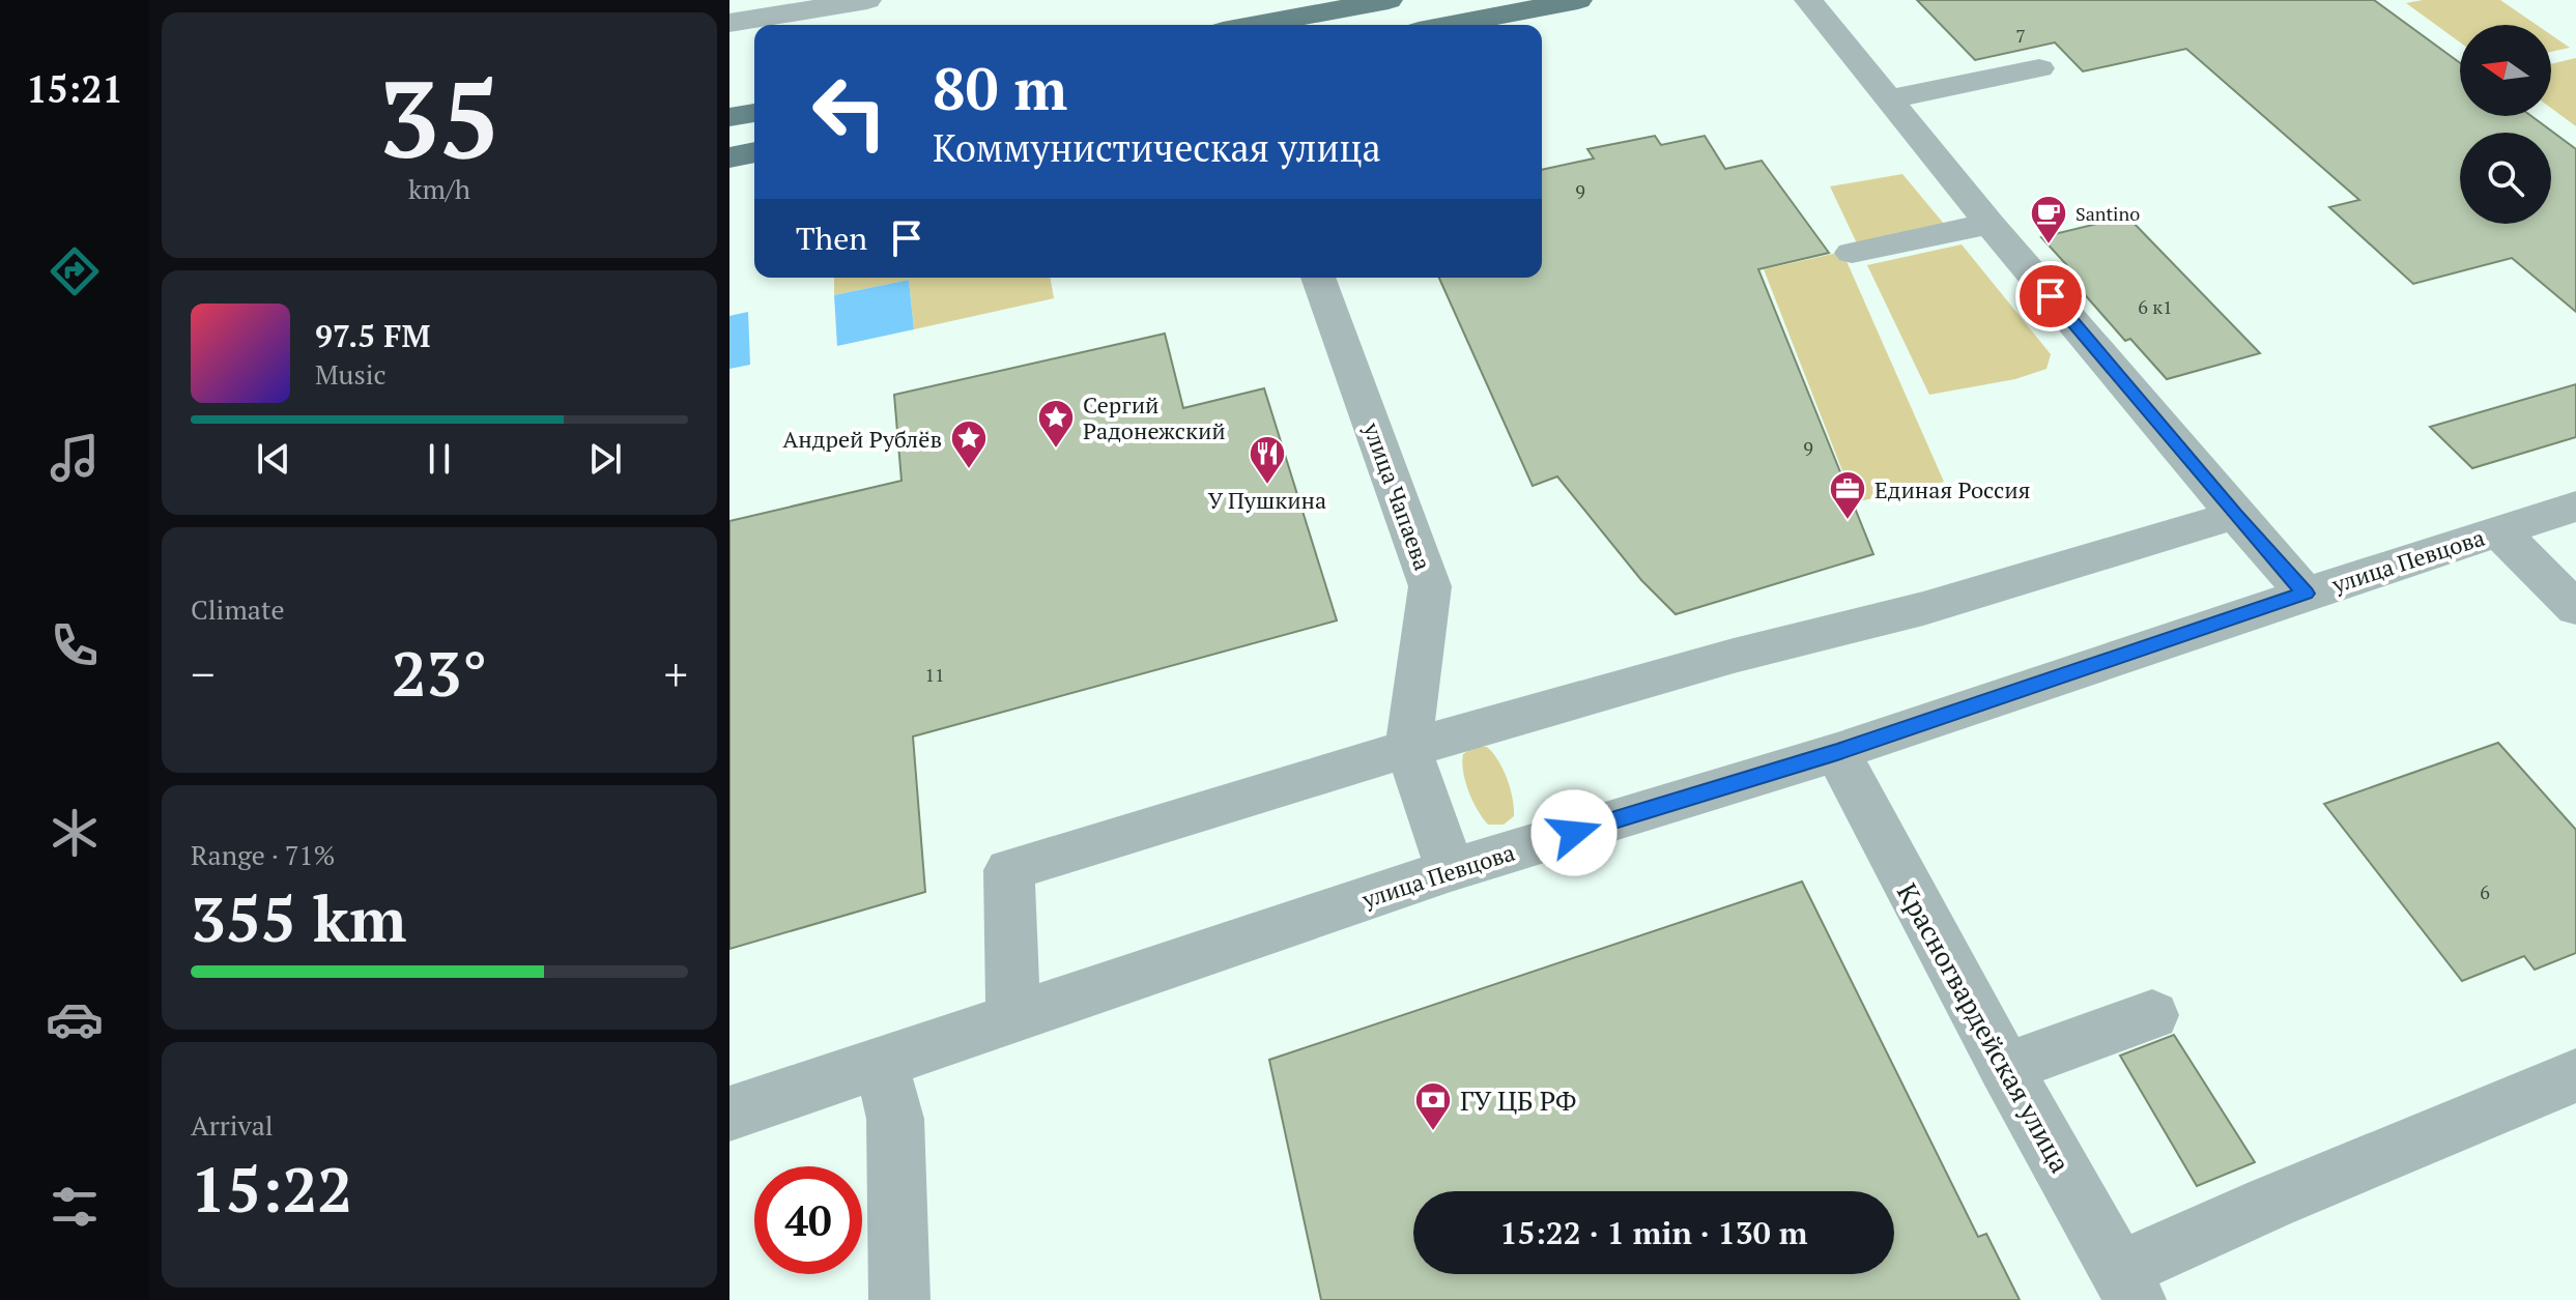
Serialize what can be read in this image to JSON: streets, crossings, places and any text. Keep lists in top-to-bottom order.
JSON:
{
  "streets": {
    "street": ["улица Чапаева", "улица Певцова", "Красногвардейская улица"]
  },
  "crossings": [
    ["улица Чапаева", "улица Певцова"],
    ["улица Певцова", "Красногвардейская улица"]
  ],
  "places": {
    "cafe": ["Santino"],
    "place": ["Сергий Радонежский", "Андрей Рублёв"],
    "restaurant": ["У Пушкина"],
    "office": ["Единая Россия"],
    "bank": ["ГУ ЦБ РФ"]
  },
  "house_numbers": [
    "7",
    "9",
    "6 к1",
    "9",
    "11",
    "6"
  ],
  "north": "left",
  "page": {
    "tabs": "15:21",
    "tile": [
      ["35", "km/h"],
      "Climate",
      ["Range · 71%", "355 km"],
      ["Arrival", "15:22"]
    ],
    "turn": ["80 m", "Коммунистическая улица"],
    "then": "Then",
    "song": ["97.5 FM", "Music"],
    "heat": ["−", "23°", "+"],
    "limit": "40",
    "trip": "15:22 · 1 min · 130 m"
  }
}
